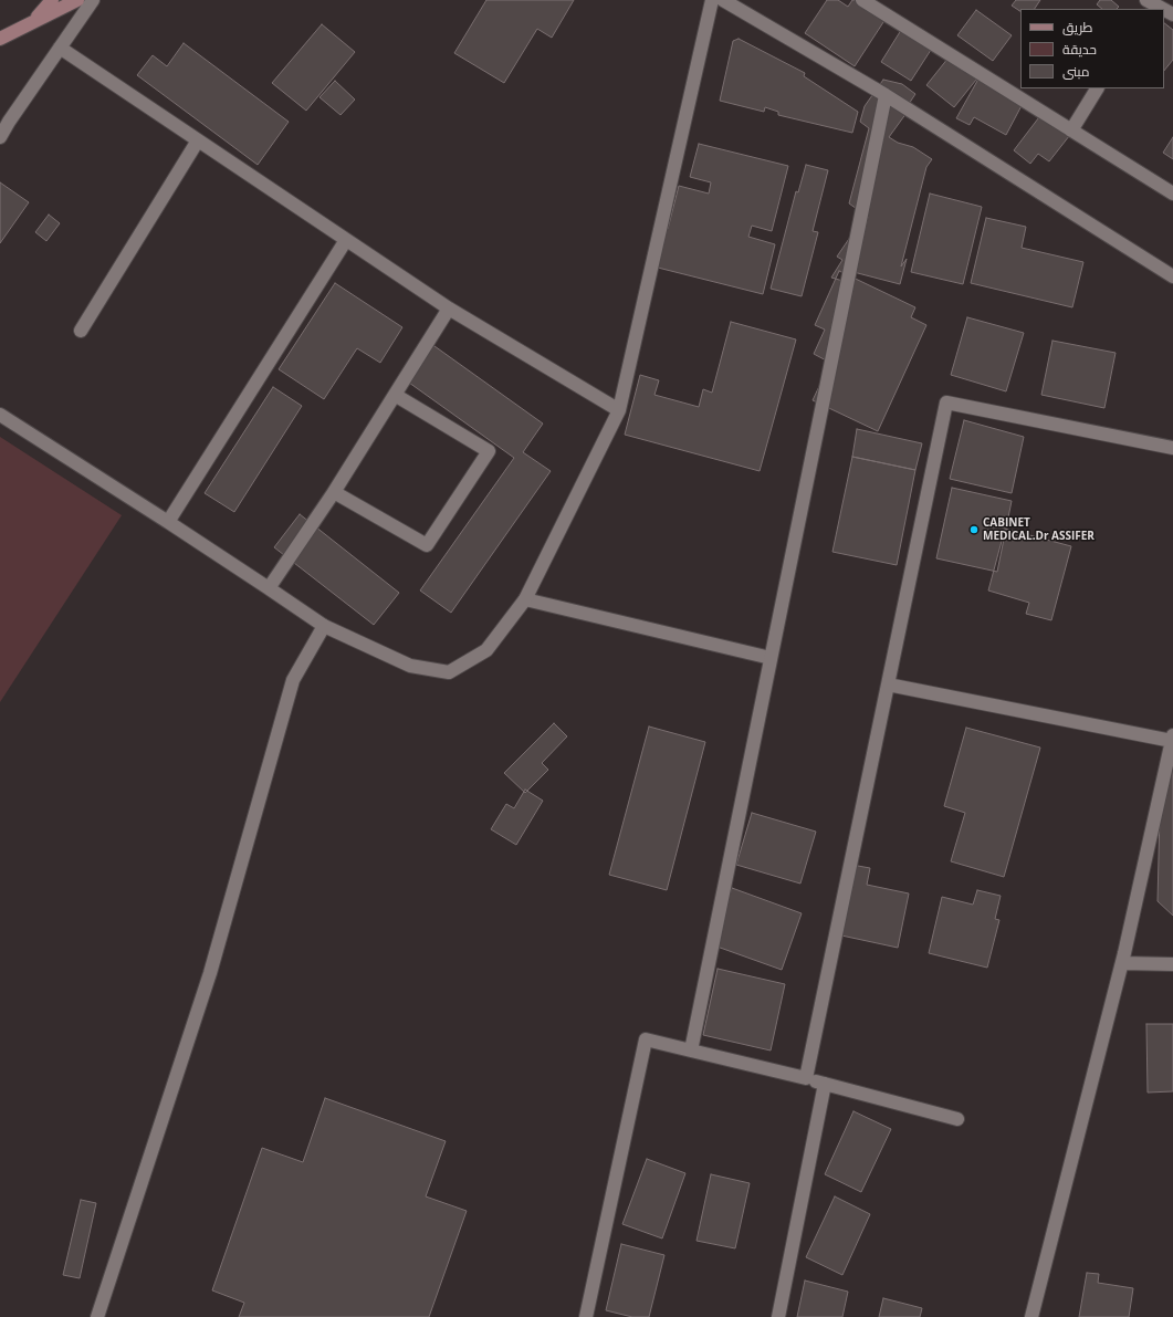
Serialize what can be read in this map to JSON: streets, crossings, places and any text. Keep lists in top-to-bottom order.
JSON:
{
  "places": ["CABINET MEDICAL.Dr ASSIFER"],
  "legend": ["طريق", "حديقة", "مبنى"]
}
